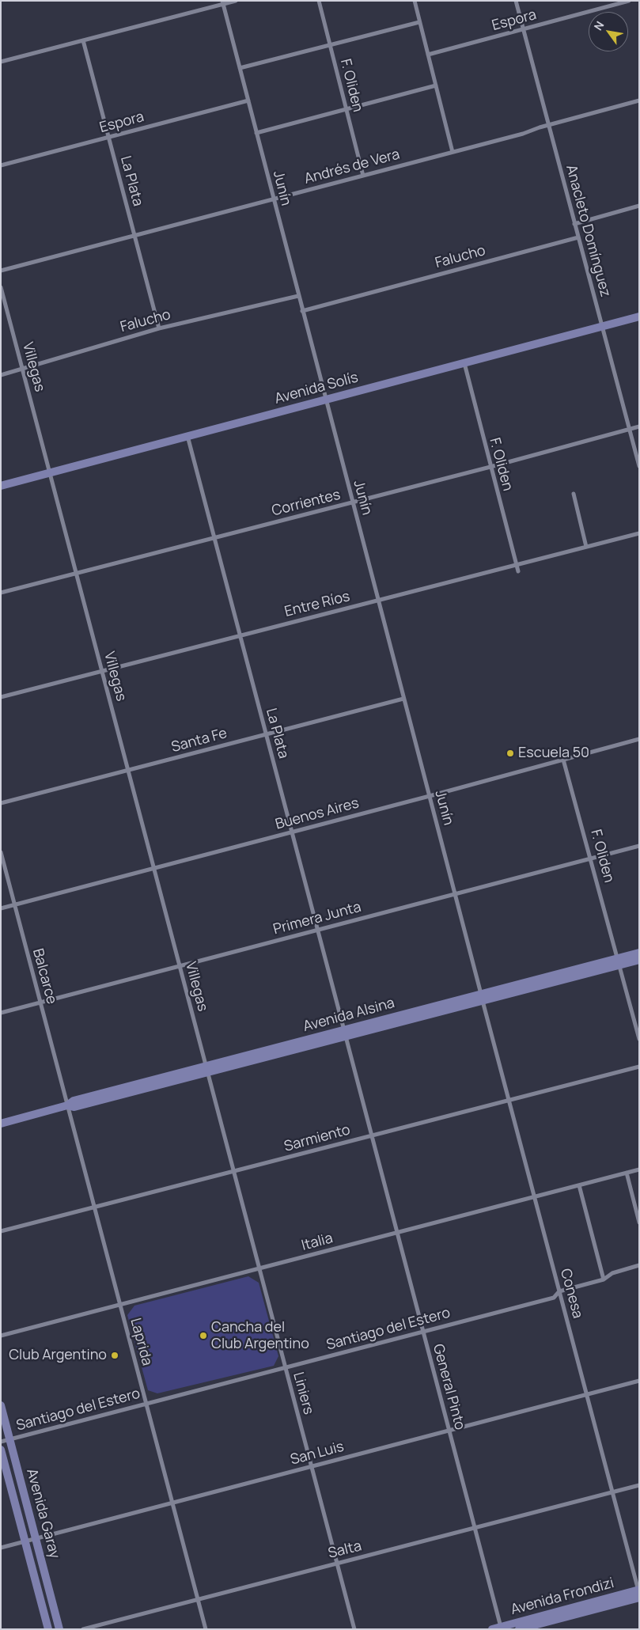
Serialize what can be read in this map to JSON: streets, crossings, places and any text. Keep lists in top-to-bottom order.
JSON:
{
  "streets": {
    "street": [
      "Espora",
      "F. Oliden",
      "Andrés de Vera",
      "La Plata",
      "Junín",
      "Anacleto Domínguez",
      "Falucho",
      "Villegas",
      "Avenida Solís",
      "Corrientes",
      "Entre Ríos",
      "Santa Fe",
      "Buenos Aires",
      "Primera Junta",
      "Balcarce",
      "Avenida Alsina",
      "Sarmiento",
      "Italia",
      "Conesa",
      "Santiago del Estero",
      "Laprida",
      "General Pinto",
      "Liniers",
      "San Luis",
      "Avenida Garay",
      "Salta",
      "Avenida Frondizi"
    ]
  },
  "crossings": [
    ["Espora", "La Plata"],
    ["Espora", "Junín"],
    ["Espora", "Anacleto Domínguez"],
    ["F. Oliden", "Andrés de Vera"],
    ["F. Oliden", "Avenida Solís"],
    ["F. Oliden", "Corrientes"],
    ["F. Oliden", "Entre Ríos"],
    ["F. Oliden", "Buenos Aires"],
    ["F. Oliden", "Primera Junta"],
    ["F. Oliden", "Avenida Alsina"],
    ["Andrés de Vera", "La Plata"],
    ["Andrés de Vera", "Junín"],
    ["Andrés de Vera", "Anacleto Domínguez"],
    ["La Plata", "Falucho"],
    ["La Plata", "Avenida Solís"],
    ["La Plata", "Corrientes"],
    ["La Plata", "Entre Ríos"],
    ["La Plata", "Santa Fe"],
    ["La Plata", "Buenos Aires"],
    ["La Plata", "Primera Junta"],
    ["La Plata", "Avenida Alsina"],
    ["La Plata", "General Pinto"],
    ["Junín", "Falucho"],
    ["Junín", "Avenida Solís"],
    ["Junín", "Corrientes"],
    ["Junín", "Entre Ríos"],
    ["Junín", "Santa Fe"],
    ["Junín", "Buenos Aires"],
    ["Junín", "Primera Junta"],
    ["Junín", "Avenida Alsina"],
    ["Junín", "Conesa"],
    ["Anacleto Domínguez", "Falucho"],
    ["Anacleto Domínguez", "Avenida Solís"],
    ["Anacleto Domínguez", "Corrientes"],
    ["Falucho", "Villegas"],
    ["Villegas", "Avenida Solís"],
    ["Villegas", "Corrientes"],
    ["Villegas", "Entre Ríos"],
    ["Villegas", "Santa Fe"],
    ["Villegas", "Buenos Aires"],
    ["Villegas", "Primera Junta"],
    ["Villegas", "Avenida Alsina"],
    ["Villegas", "Liniers"],
    ["Buenos Aires", "Balcarce"],
    ["Primera Junta", "Balcarce"],
    ["Balcarce", "Avenida Alsina"],
    ["Balcarce", "Laprida"],
    ["Avenida Alsina", "Conesa"],
    ["Avenida Alsina", "Laprida"],
    ["Avenida Alsina", "General Pinto"],
    ["Avenida Alsina", "Liniers"],
    ["Sarmiento", "Conesa"],
    ["Sarmiento", "Laprida"],
    ["Sarmiento", "General Pinto"],
    ["Sarmiento", "Liniers"],
    ["Italia", "Conesa"],
    ["Italia", "Laprida"],
    ["Italia", "General Pinto"],
    ["Italia", "Liniers"],
    ["Conesa", "Santiago del Estero"],
    ["Conesa", "San Luis"],
    ["Conesa", "Salta"],
    ["Conesa", "Avenida Frondizi"],
    ["Santiago del Estero", "Laprida"],
    ["Santiago del Estero", "General Pinto"],
    ["Santiago del Estero", "Liniers"],
    ["Santiago del Estero", "Avenida Garay"],
    ["Laprida", "San Luis"],
    ["Laprida", "Salta"],
    ["General Pinto", "San Luis"],
    ["General Pinto", "Salta"],
    ["General Pinto", "Avenida Frondizi"],
    ["Liniers", "San Luis"],
    ["Liniers", "Salta"],
    ["San Luis", "Avenida Garay"]
  ],
  "places": ["Escuela 50", "Cancha del Club Argentino", "Club Argentino"],
  "north": "top left"
}
